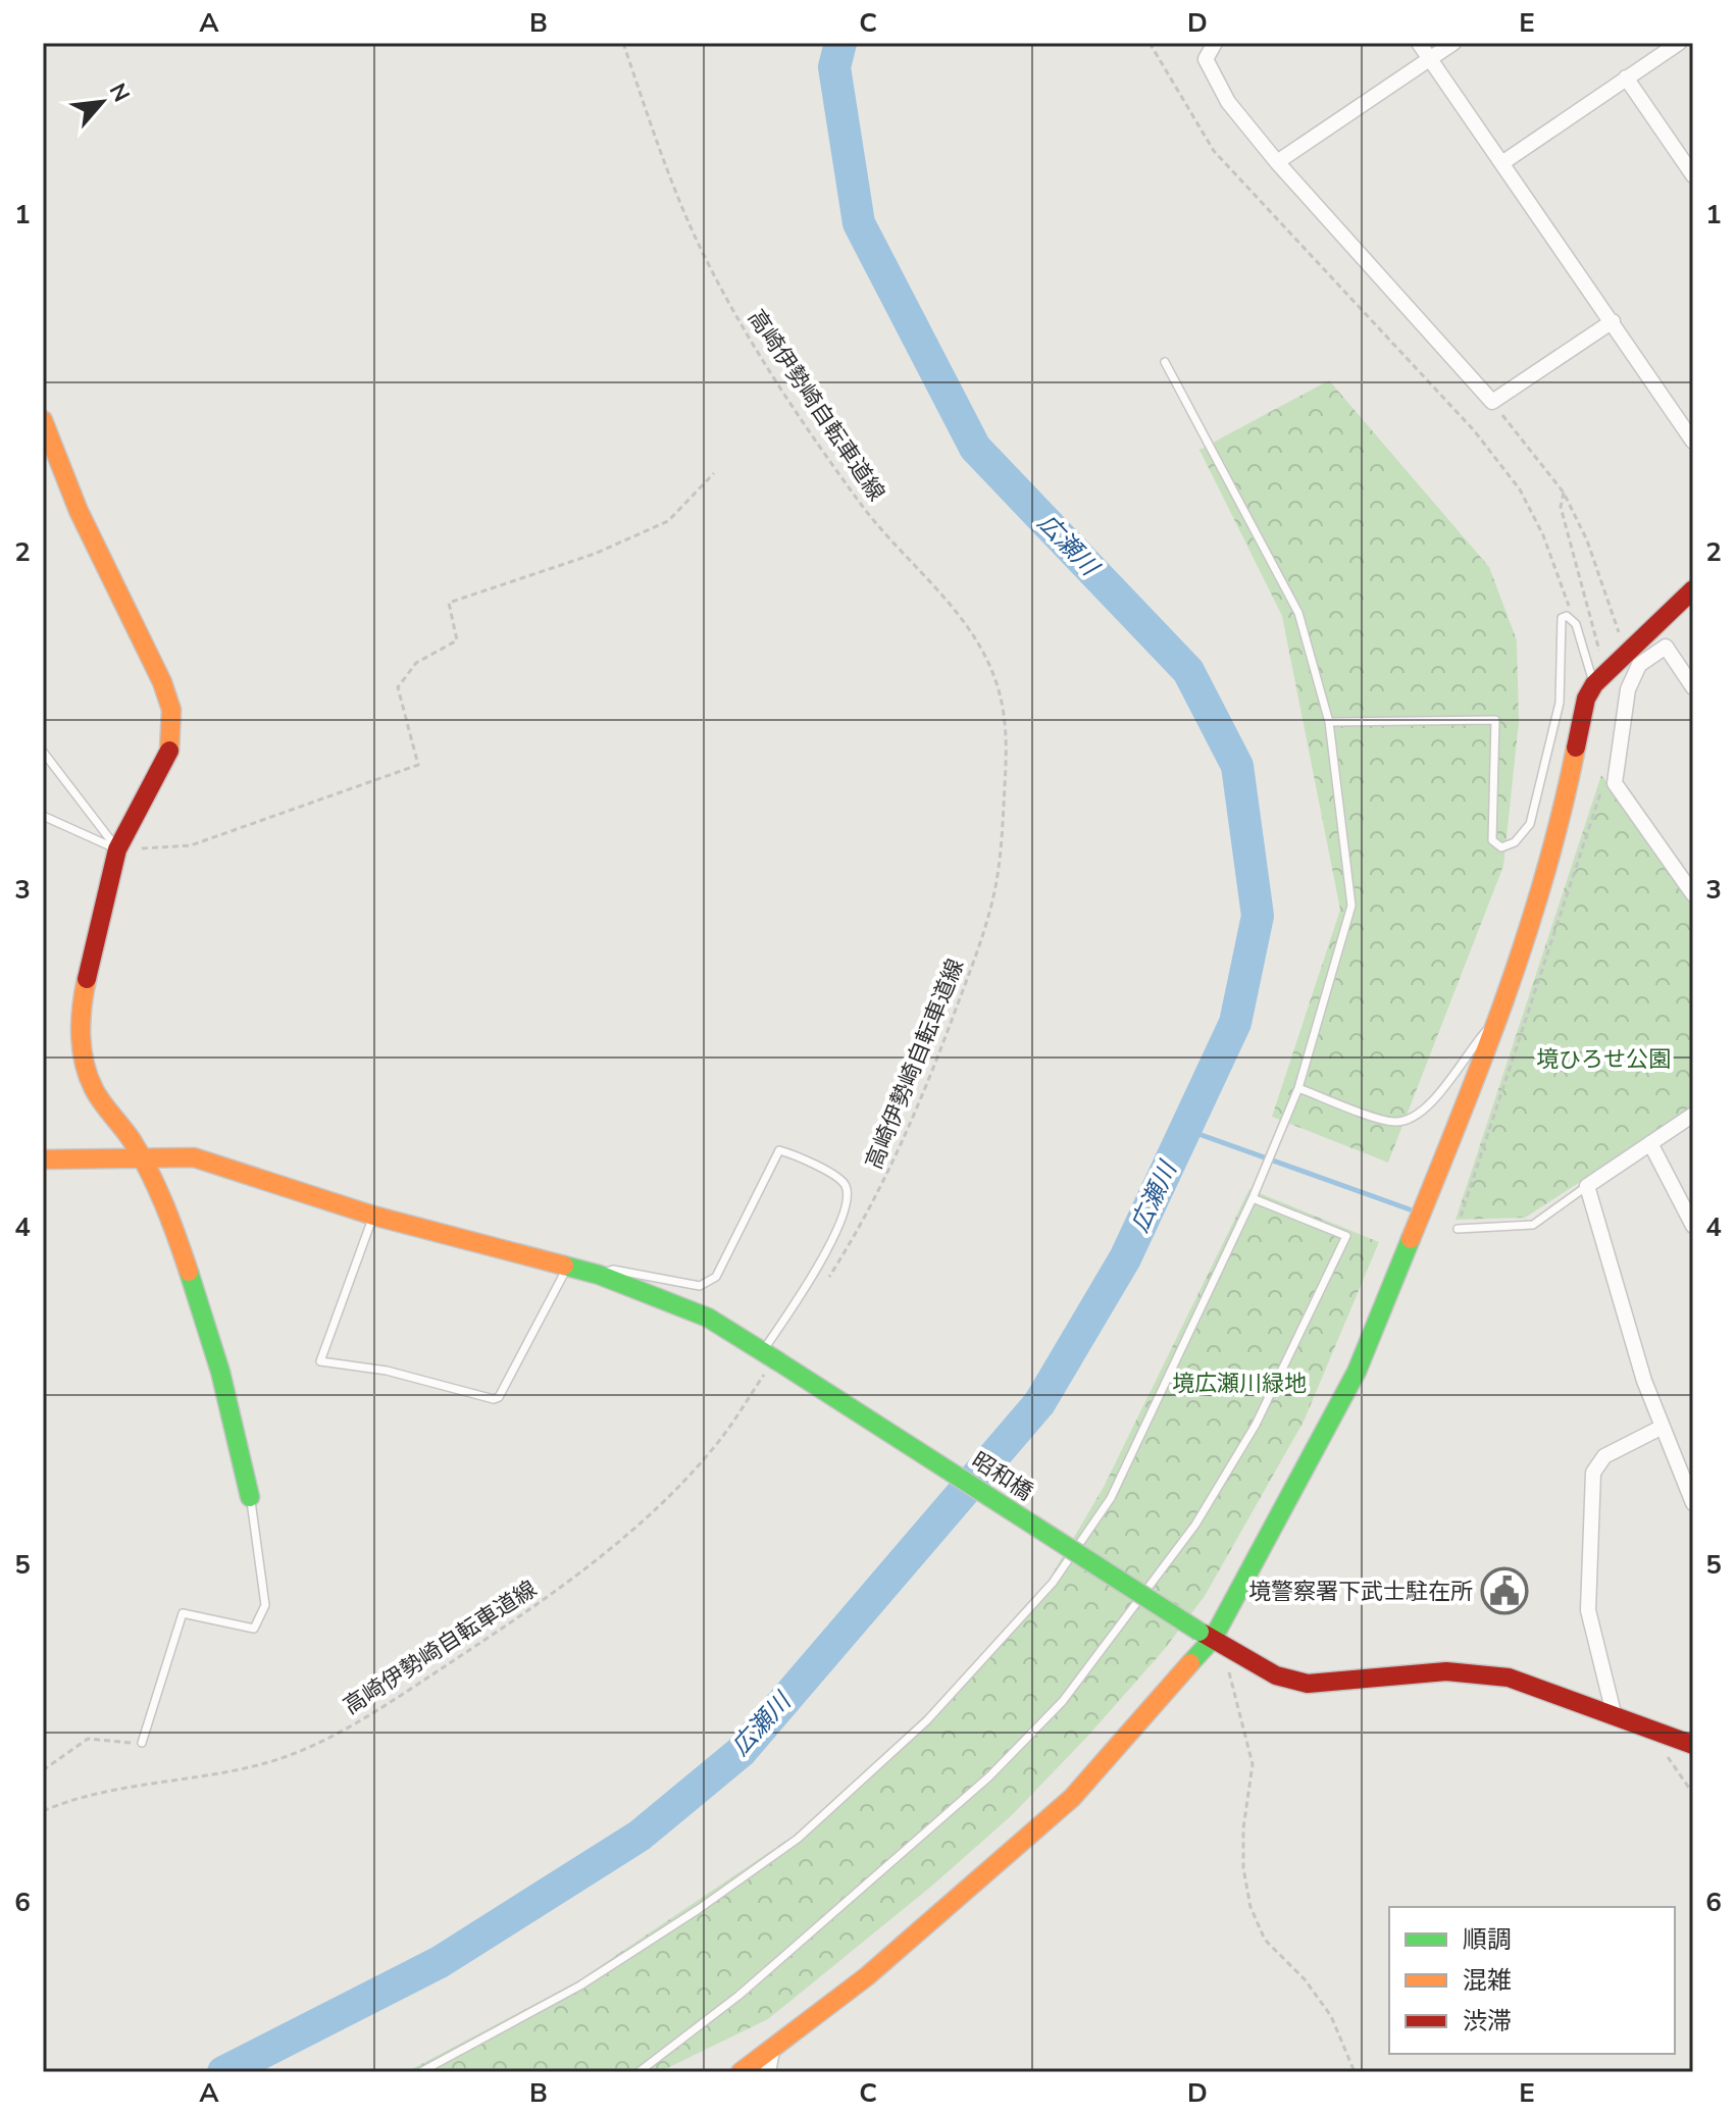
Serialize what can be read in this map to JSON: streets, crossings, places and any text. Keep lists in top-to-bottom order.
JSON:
{
  "streets": {
    "street": ["昭和橋"],
    "path": ["高崎伊勢崎自転車道線"]
  },
  "crossings": [
    ["高崎伊勢崎自転車道線", "昭和橋"]
  ],
  "water": ["広瀬川"],
  "parks": ["境ひろせ公園", "境広瀬川緑地"],
  "places": {
    "public building": ["境警察署下武士駐在所"]
  },
  "legend": ["順調", "混雑", "渋滞"],
  "north": "top right",
  "grid": {
    "columns": [
      "A",
      "B",
      "C",
      "D",
      "E"
    ],
    "rows": [
      "1",
      "2",
      "3",
      "4",
      "5",
      "6"
    ]
  }
}
